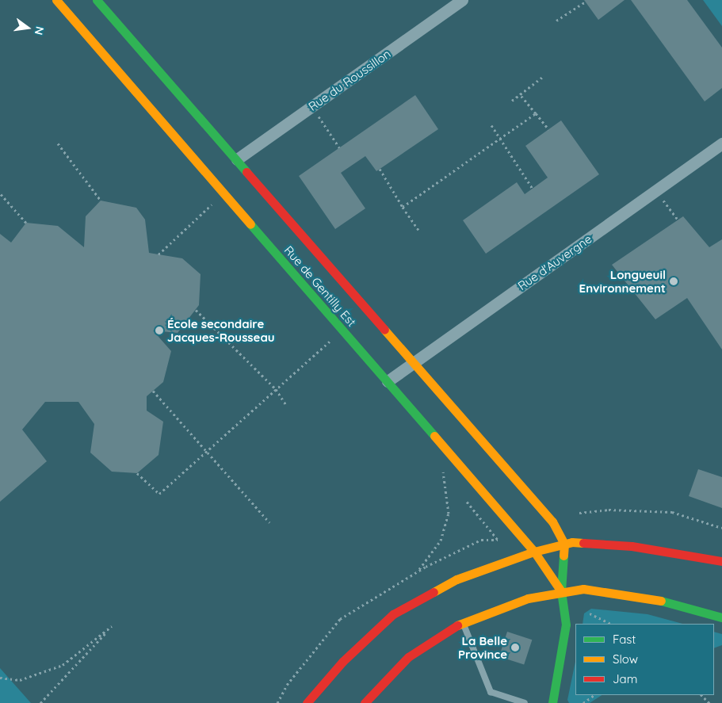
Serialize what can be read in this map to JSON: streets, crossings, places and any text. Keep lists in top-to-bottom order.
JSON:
{
  "streets": {
    "street": ["Rue du Roussillon", "Rue d'Auvergne", "Rue de Gentilly Est"]
  },
  "crossings": [
    ["Rue du Roussillon", "Rue de Gentilly Est"],
    ["Rue d'Auvergne", "Rue de Gentilly Est"]
  ],
  "places": ["Longueuil Environnement", "École secondaire Jacques-Rousseau", "La Belle Province"],
  "legend": ["Fast", "Slow", "Jam"],
  "north": "right"
}
